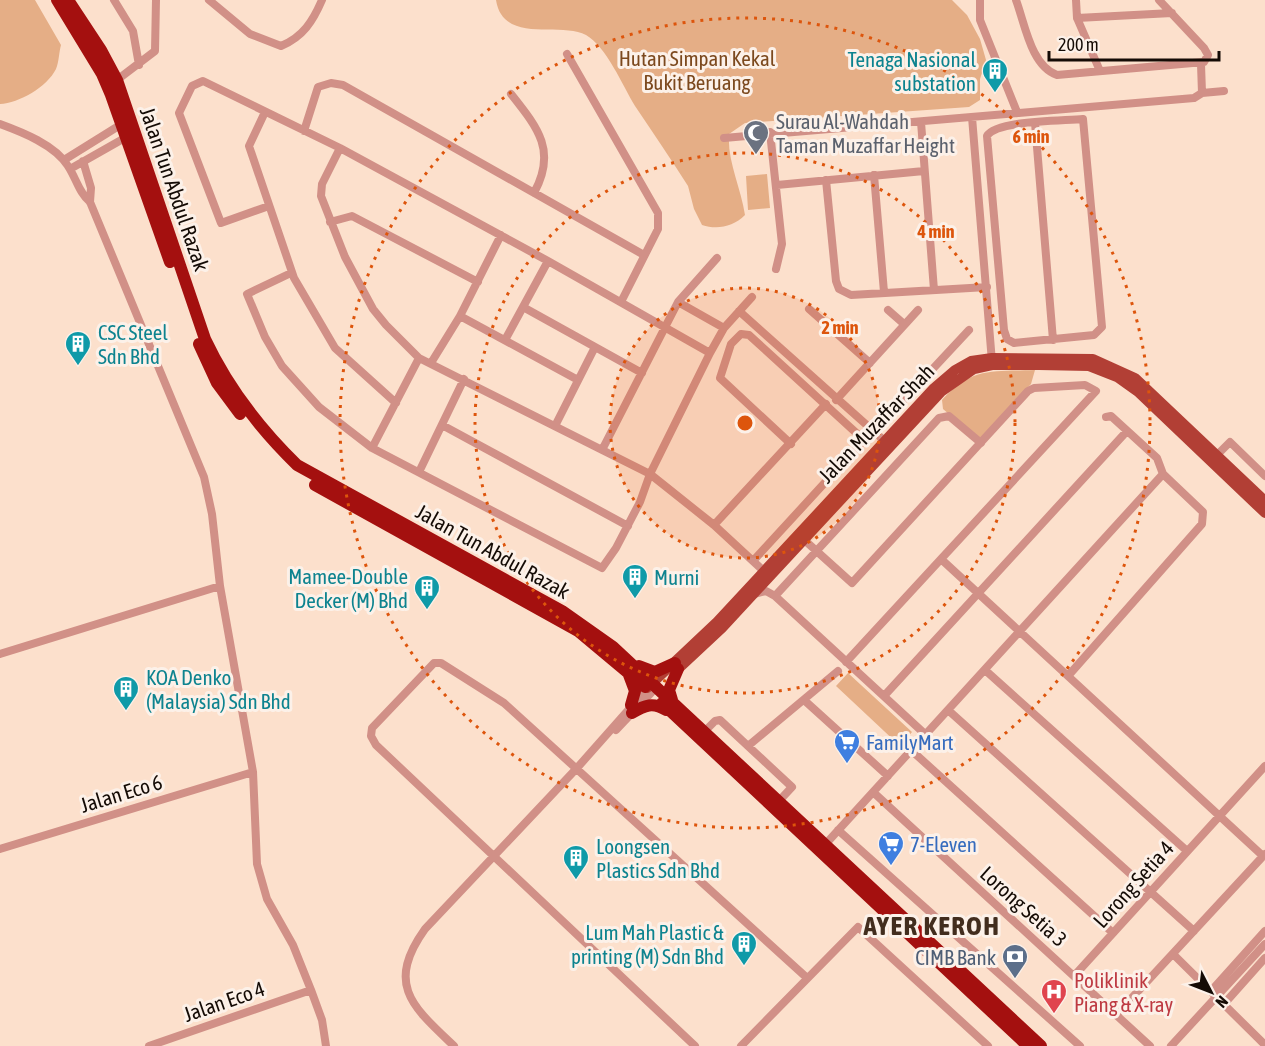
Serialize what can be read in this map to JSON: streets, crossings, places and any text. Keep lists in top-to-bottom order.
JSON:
{
  "streets": {
    "highway": ["Jalan Tun Abdul Razak"],
    "main road": ["Jalan Muzaffar Shah"],
    "street": [
      "Jalan Eco 6",
      "Lorong Setia 4",
      "Lorong Setia 3",
      "Jalan Eco 4"
    ]
  },
  "crossings": [
    ["Jalan Tun Abdul Razak", "Jalan Muzaffar Shah"],
    ["Lorong Setia 4", "Lorong Setia 3"]
  ],
  "districts": ["AYER KEROH"],
  "parks": ["Hutan Simpan Kekal Bukit Beruang"],
  "places": {
    "building": [
      "Tenaga Nasional substation",
      "CSC Steel Sdn Bhd",
      "Murni",
      "Mamee-Double Decker (M) Bhd",
      "KOA Denko (Malaysia) Sdn Bhd",
      "Loongsen Plastics Sdn Bhd",
      "Lum Mah Plastic & printing (M) Sdn Bhd"
    ],
    "mosque": ["Surau Al-Wahdah Taman Muzaffar Height"],
    "supermarket": ["FamilyMart", "7-Eleven"],
    "bank": ["CIMB Bank"],
    "hospital": ["Poliklinik Piang & X-ray"]
  },
  "scale_bar": "200 m",
  "north": "bottom right",
  "rings": ["6 min", "4 min", "2 min"]
}
